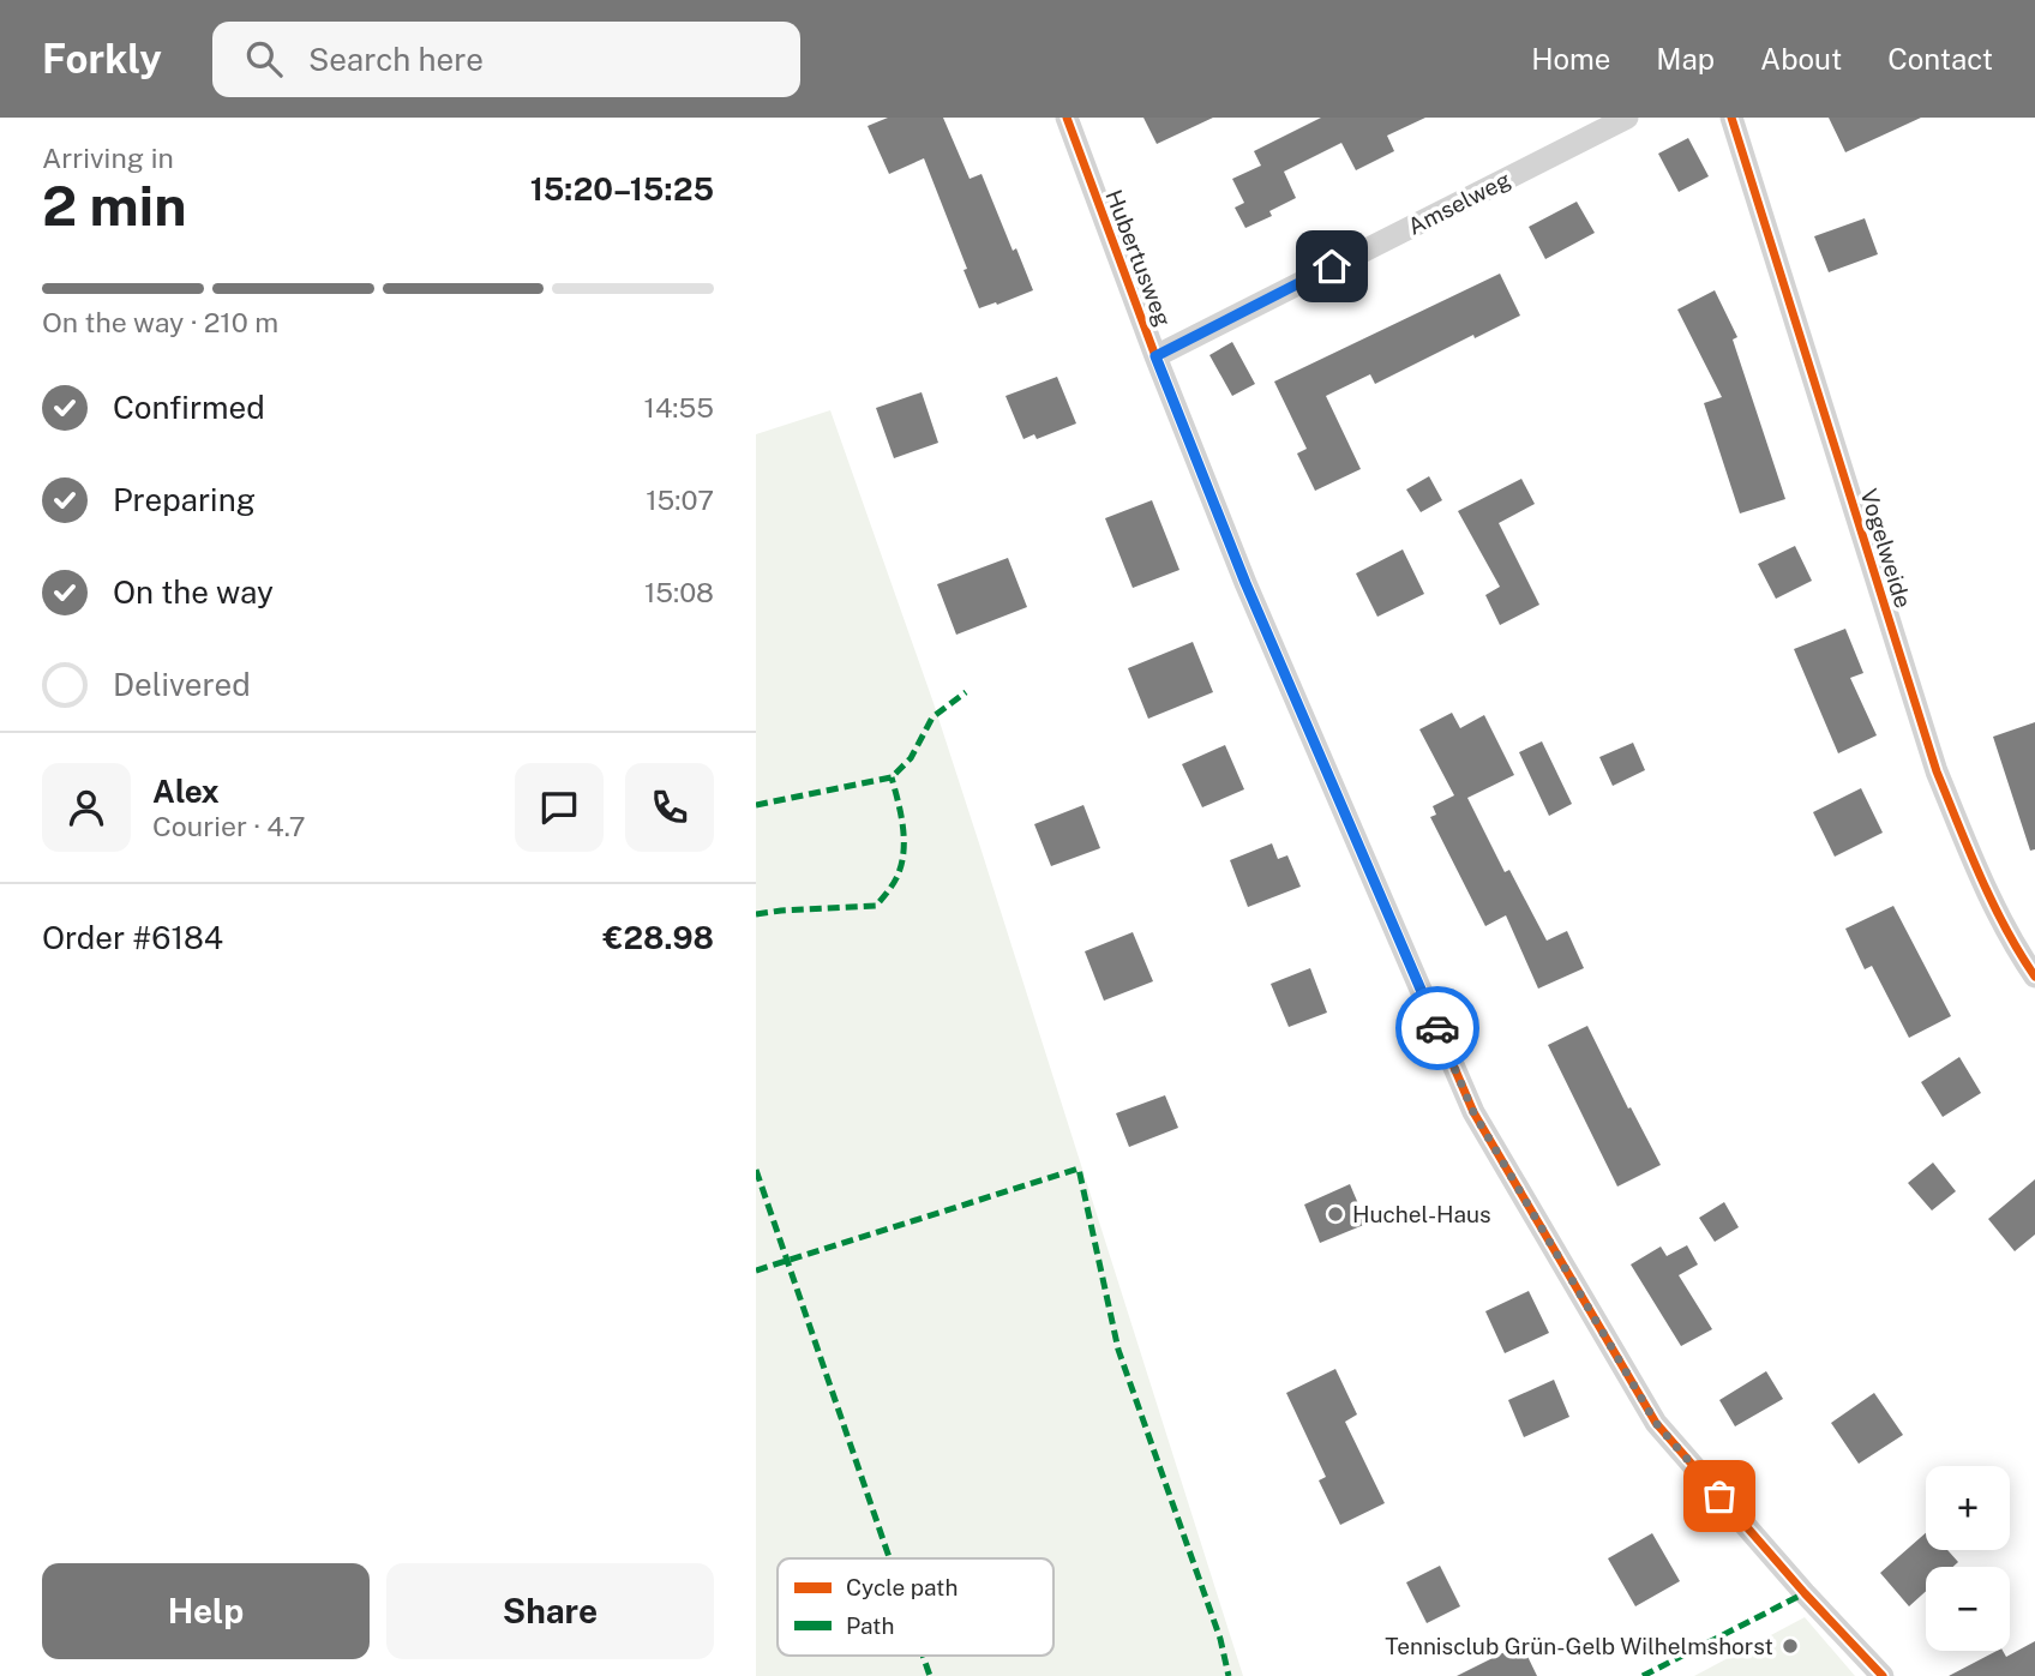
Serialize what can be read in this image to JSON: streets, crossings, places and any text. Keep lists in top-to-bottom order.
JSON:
{
  "streets": {
    "street": ["Amselweg", "Hubertusweg", "Vogelweide"]
  },
  "crossings": [
    ["Amselweg", "Hubertusweg"]
  ],
  "places": ["Huchel-Haus", "Tennisclub Grün-Gelb Wilhelmshorst"],
  "legend": ["Cycle path", "Path"],
  "page": {
    "header": "Forkly",
    "search": "Search here",
    "nav": [
      "Home",
      "Map",
      "About",
      "Contact"
    ],
    "heading": ["2 min", "Arriving in", "15:20–15:25"],
    "panel": [
      "Alex",
      "Courier · 4.7",
      "Order #6184",
      "€28.98"
    ],
    "bar": "On the way · 210 m",
    "list": [
      ["Confirmed", "14:55"],
      ["Preparing", "15:07"],
      ["On the way", "15:08"],
      "Delivered"
    ],
    "map_buttons": ["+", "−"],
    "buttons": ["Help", "Share"]
  }
}
